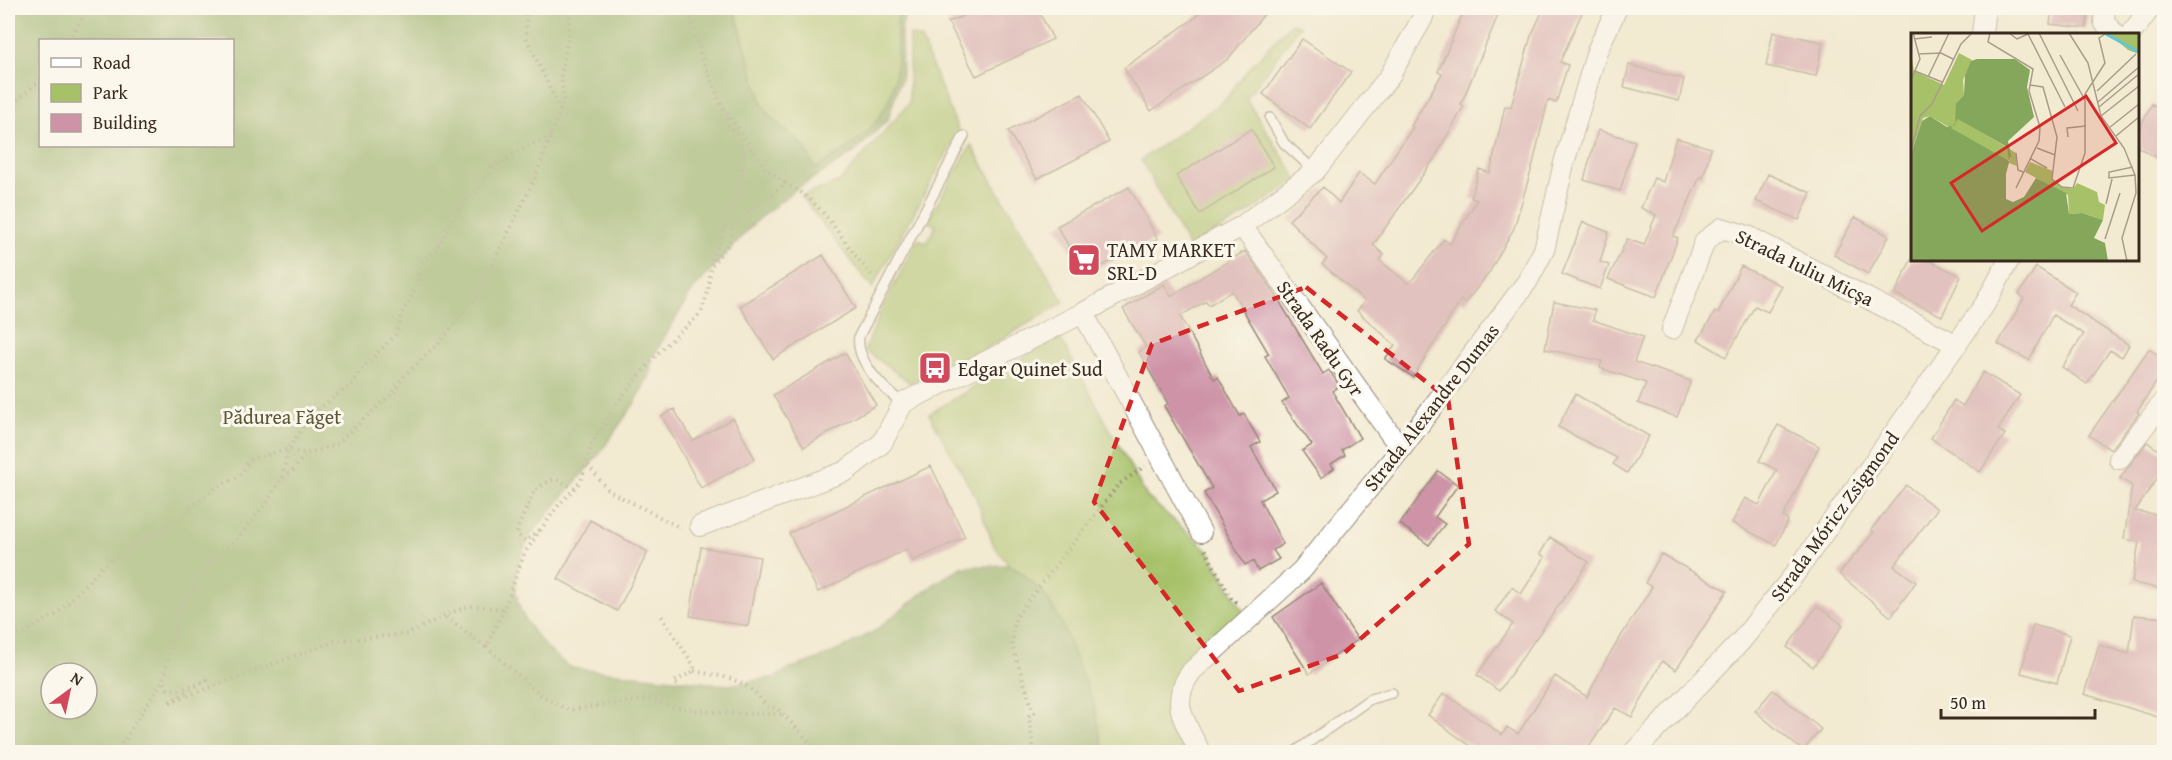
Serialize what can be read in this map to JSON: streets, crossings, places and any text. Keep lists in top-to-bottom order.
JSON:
{
  "streets": {
    "street": [
      "Strada Iuliu Micșa",
      "Strada Radu Gyr",
      "Strada Alexandre Dumas",
      "Strada Móricz Zsigmond"
    ]
  },
  "crossings": [
    ["Strada Iuliu Micșa", "Strada Móricz Zsigmond"],
    ["Strada Radu Gyr", "Strada Alexandre Dumas"]
  ],
  "parks": ["Pădurea Făget"],
  "places": {
    "supermarket": ["TAMY MARKET SRL-D"],
    "bus stop": ["Edgar Quinet Sud"]
  },
  "legend": ["Road", "Park", "Building"],
  "scale_bar": "50 m",
  "north": "top right"
}
